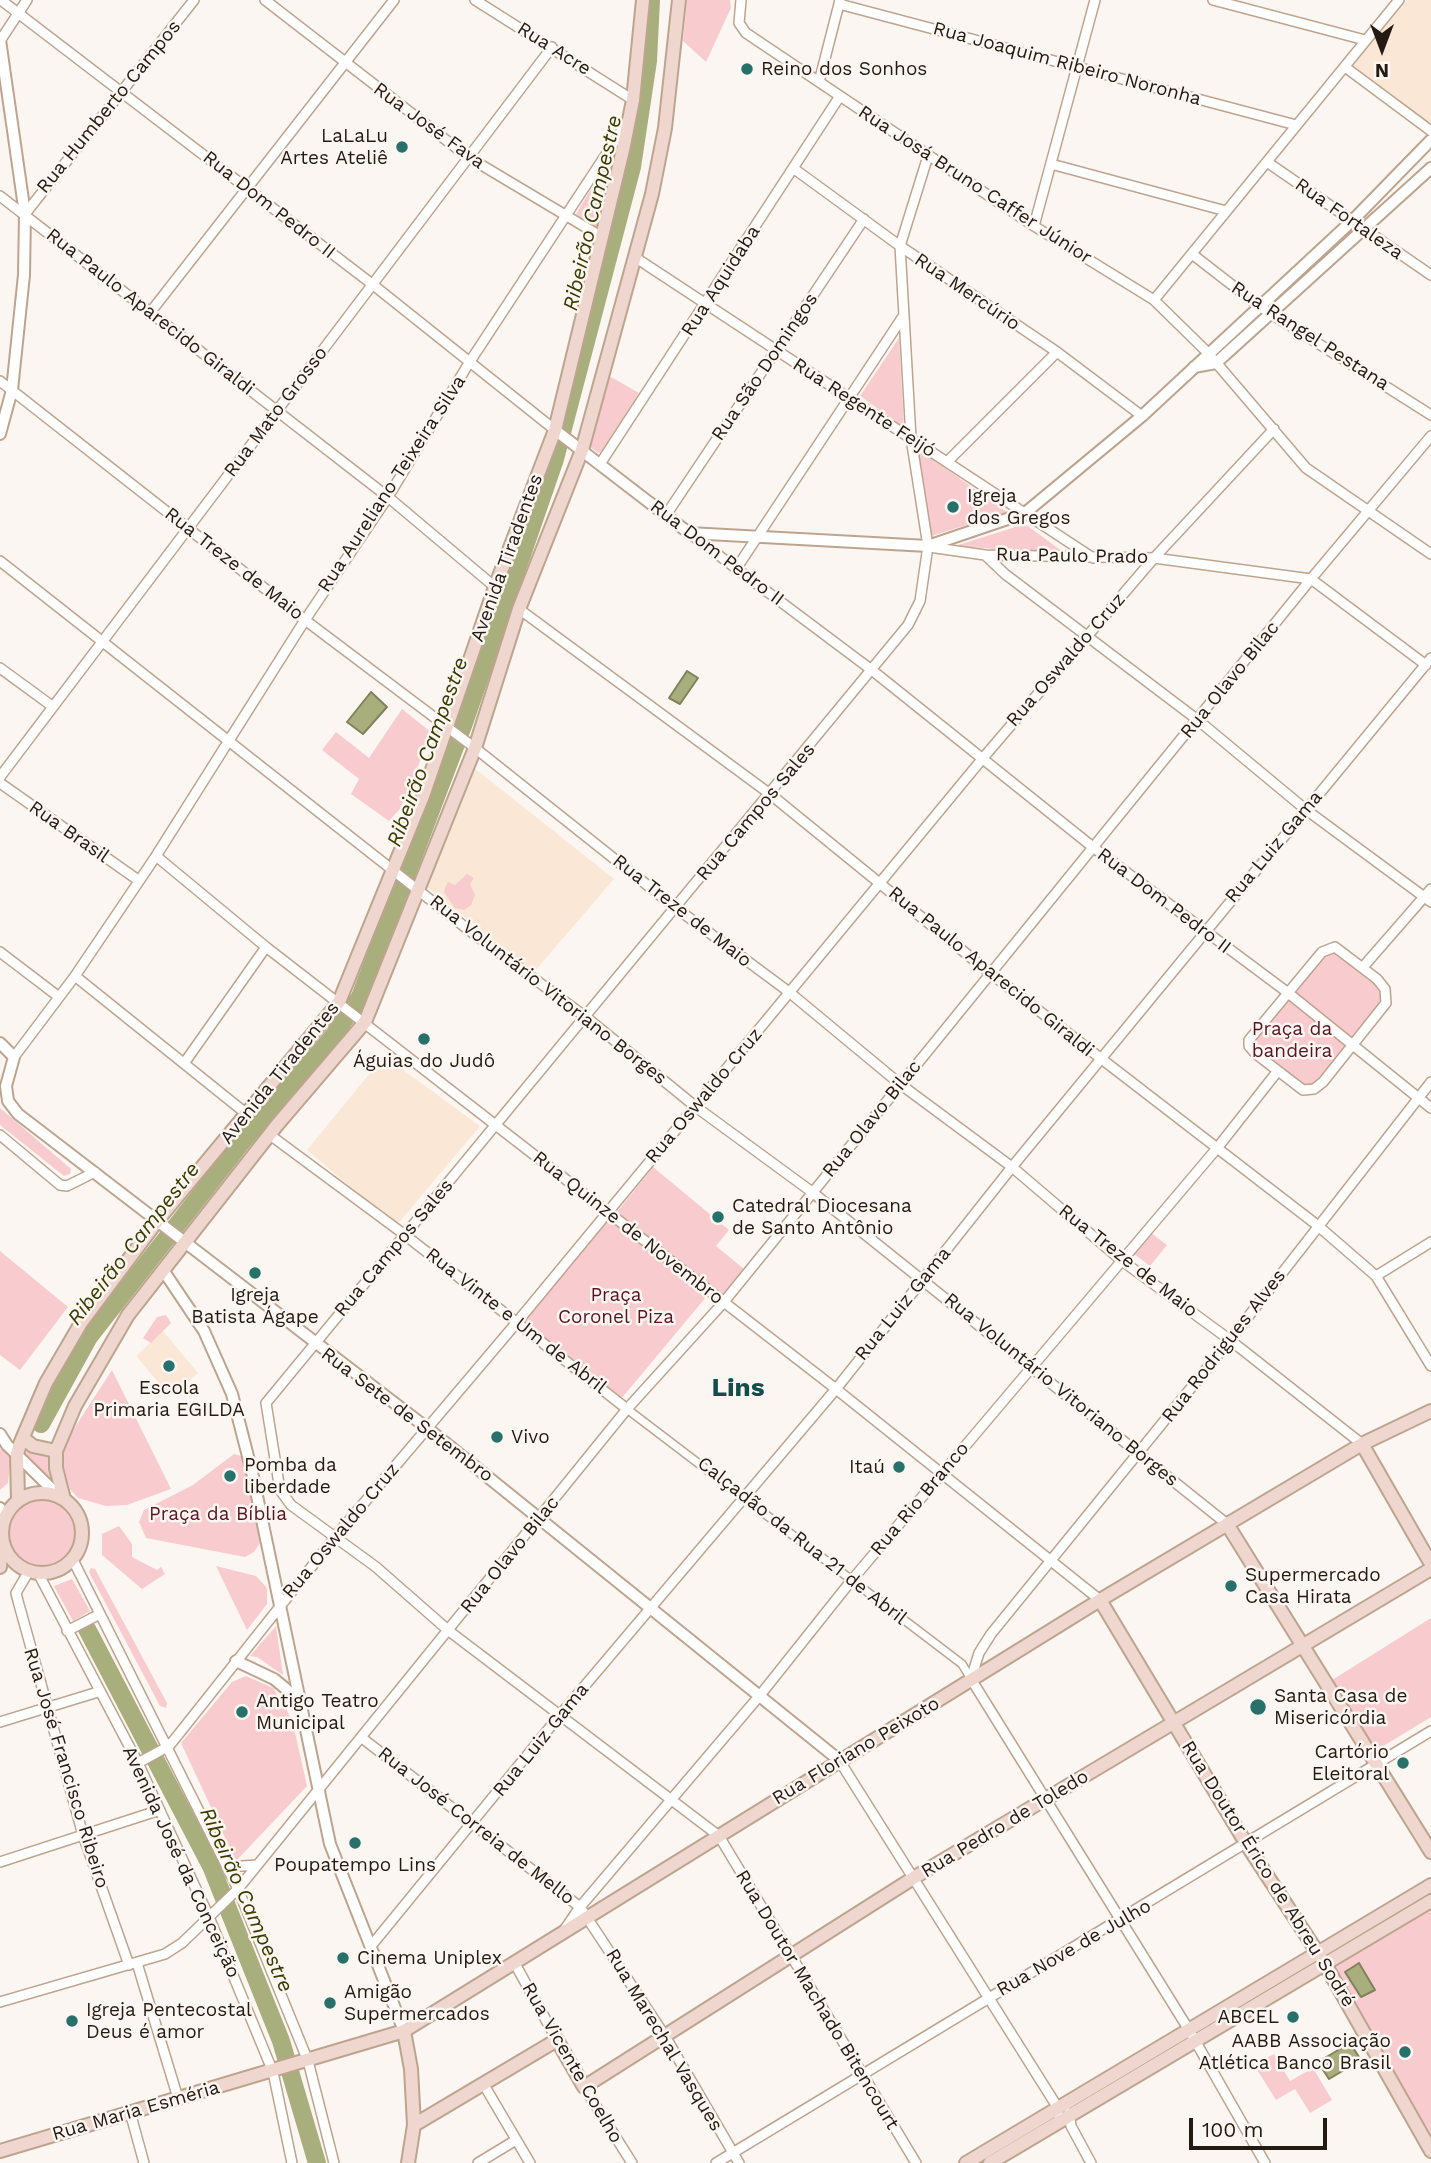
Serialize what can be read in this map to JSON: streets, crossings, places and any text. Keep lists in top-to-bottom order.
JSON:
{
  "streets": {
    "main road": [
      "Avenida Tiradentes",
      "Rua Floriano Peixoto",
      "Rua Pedro de Toledo",
      "Rua Doutor Érico de Abreu Sodré",
      "Rua Vicente Coelho",
      "Rua Maria Esméria"
    ],
    "street": [
      "Rua Acre",
      "Rua Joaquim Ribeiro Noronha",
      "Rua Humberto Campos",
      "Rua José Fava",
      "Rua Josá Bruno Caffer Júnior",
      "Rua Dom Pedro II",
      "Rua Fortaleza",
      "Rua Aquidaba",
      "Rua Mercúrio",
      "Rua Paulo Aparecido Giraldi",
      "Rua Rangel Pestana",
      "Rua São Domingos",
      "Rua Regente Feijó",
      "Rua Mato Grosso",
      "Rua Aureliano Teixeira Silva",
      "Rua Paulo Prado",
      "Rua Treze de Maio",
      "Rua Oswaldo Cruz",
      "Rua Olavo Bilac",
      "Rua Campos Sales",
      "Rua Brasil",
      "Rua Luiz Gama",
      "Rua Voluntário Vitoriano Borges",
      "Rua Quinze de Novembro",
      "Rua Vinte e Um de Abril",
      "Rua Rodrigues Alves",
      "Rua Sete de Setembro",
      "Rua Rio Branco",
      "Calçadão da Rua 21 de Abril",
      "Rua José Francisco Ribeiro",
      "Rua José Correia de Mello",
      "Avenida José da Conceição",
      "Rua Nove de Julho",
      "Rua Doutor Machado Bitencourt",
      "Rua Marechal Vasques"
    ]
  },
  "crossings": [
    ["Rua Acre", "Rua Mato Grosso"],
    ["Rua Acre", "Avenida Tiradentes"],
    ["Rua Humberto Campos", "Rua Dom Pedro II"],
    ["Rua Humberto Campos", "Rua Paulo Aparecido Giraldi"],
    ["Rua José Fava", "Rua Mato Grosso"],
    ["Rua José Fava", "Rua Aureliano Teixeira Silva"],
    ["Rua José Fava", "Avenida Tiradentes"],
    ["Rua Josá Bruno Caffer Júnior", "Rua Aquidaba"],
    ["Rua Josá Bruno Caffer Júnior", "Rua Oswaldo Cruz"],
    ["Rua Josá Bruno Caffer Júnior", "Rua Olavo Bilac"],
    ["Rua Josá Bruno Caffer Júnior", "Rua Campos Sales"],
    ["Rua Dom Pedro II", "Rua Aquidaba"],
    ["Rua Dom Pedro II", "Rua São Domingos"],
    ["Rua Dom Pedro II", "Rua Mato Grosso"],
    ["Rua Dom Pedro II", "Rua Aureliano Teixeira Silva"],
    ["Rua Dom Pedro II", "Rua Paulo Prado"],
    ["Rua Dom Pedro II", "Avenida Tiradentes"],
    ["Rua Dom Pedro II", "Rua Oswaldo Cruz"],
    ["Rua Dom Pedro II", "Rua Olavo Bilac"],
    ["Rua Dom Pedro II", "Rua Campos Sales"],
    ["Rua Dom Pedro II", "Rua Luiz Gama"],
    ["Rua Dom Pedro II", "Rua Rodrigues Alves"],
    ["Rua Aquidaba", "Rua Mercúrio"],
    ["Rua Aquidaba", "Rua Regente Feijó"],
    ["Rua Mercúrio", "Rua São Domingos"],
    ["Rua Mercúrio", "Rua Campos Sales"],
    ["Rua Paulo Aparecido Giraldi", "Rua Mato Grosso"],
    ["Rua Paulo Aparecido Giraldi", "Rua Aureliano Teixeira Silva"],
    ["Rua Paulo Aparecido Giraldi", "Avenida Tiradentes"],
    ["Rua Paulo Aparecido Giraldi", "Rua Oswaldo Cruz"],
    ["Rua Paulo Aparecido Giraldi", "Rua Olavo Bilac"],
    ["Rua Paulo Aparecido Giraldi", "Rua Campos Sales"],
    ["Rua Paulo Aparecido Giraldi", "Rua Luiz Gama"],
    ["Rua Paulo Aparecido Giraldi", "Rua Rodrigues Alves"],
    ["Rua Paulo Aparecido Giraldi", "Rua Rio Branco"],
    ["Rua São Domingos", "Rua Regente Feijó"],
    ["Rua Regente Feijó", "Rua Paulo Prado"],
    ["Rua Regente Feijó", "Avenida Tiradentes"],
    ["Rua Regente Feijó", "Rua Campos Sales"],
    ["Rua Mato Grosso", "Rua Treze de Maio"],
    ["Rua Mato Grosso", "Rua Voluntário Vitoriano Borges"],
    ["Rua Aureliano Teixeira Silva", "Avenida Tiradentes"],
    ["Rua Aureliano Teixeira Silva", "Rua Treze de Maio"],
    ["Rua Aureliano Teixeira Silva", "Rua Brasil"],
    ["Rua Aureliano Teixeira Silva", "Rua Voluntário Vitoriano Borges"],
    ["Rua Aureliano Teixeira Silva", "Rua Quinze de Novembro"],
    ["Rua Aureliano Teixeira Silva", "Rua Sete de Setembro"],
    ["Rua Paulo Prado", "Rua Oswaldo Cruz"],
    ["Rua Paulo Prado", "Rua Olavo Bilac"],
    ["Rua Paulo Prado", "Rua Campos Sales"],
    ["Rua Paulo Prado", "Rua Luiz Gama"],
    ["Avenida Tiradentes", "Rua Treze de Maio"],
    ["Avenida Tiradentes", "Rua Voluntário Vitoriano Borges"],
    ["Avenida Tiradentes", "Rua Quinze de Novembro"],
    ["Avenida Tiradentes", "Rua Vinte e Um de Abril"],
    ["Avenida Tiradentes", "Rua Sete de Setembro"],
    ["Avenida Tiradentes", "Rua José Francisco Ribeiro"],
    ["Avenida Tiradentes", "Avenida José da Conceição"],
    ["Rua Treze de Maio", "Rua Oswaldo Cruz"],
    ["Rua Treze de Maio", "Rua Olavo Bilac"],
    ["Rua Treze de Maio", "Rua Campos Sales"],
    ["Rua Treze de Maio", "Rua Luiz Gama"],
    ["Rua Treze de Maio", "Rua Rodrigues Alves"],
    ["Rua Treze de Maio", "Rua Rio Branco"],
    ["Rua Treze de Maio", "Rua Floriano Peixoto"],
    ["Rua Oswaldo Cruz", "Rua Campos Sales"],
    ["Rua Oswaldo Cruz", "Rua Voluntário Vitoriano Borges"],
    ["Rua Oswaldo Cruz", "Rua Quinze de Novembro"],
    ["Rua Oswaldo Cruz", "Rua Vinte e Um de Abril"],
    ["Rua Oswaldo Cruz", "Rua Sete de Setembro"],
    ["Rua Oswaldo Cruz", "Avenida José da Conceição"],
    ["Rua Olavo Bilac", "Rua Voluntário Vitoriano Borges"],
    ["Rua Olavo Bilac", "Rua Quinze de Novembro"],
    ["Rua Olavo Bilac", "Rua Vinte e Um de Abril"],
    ["Rua Olavo Bilac", "Rua Sete de Setembro"],
    ["Rua Olavo Bilac", "Calçadão da Rua 21 de Abril"],
    ["Rua Olavo Bilac", "Rua José Francisco Ribeiro"],
    ["Rua Olavo Bilac", "Rua José Correia de Mello"],
    ["Rua Olavo Bilac", "Avenida José da Conceição"],
    ["Rua Campos Sales", "Rua Voluntário Vitoriano Borges"],
    ["Rua Campos Sales", "Rua Quinze de Novembro"],
    ["Rua Campos Sales", "Rua Vinte e Um de Abril"],
    ["Rua Campos Sales", "Rua Sete de Setembro"],
    ["Rua Luiz Gama", "Rua Voluntário Vitoriano Borges"],
    ["Rua Luiz Gama", "Rua Quinze de Novembro"],
    ["Rua Luiz Gama", "Rua Sete de Setembro"],
    ["Rua Luiz Gama", "Calçadão da Rua 21 de Abril"],
    ["Rua Luiz Gama", "Rua José Correia de Mello"],
    ["Rua Voluntário Vitoriano Borges", "Rua Rodrigues Alves"],
    ["Rua Voluntário Vitoriano Borges", "Rua Rio Branco"],
    ["Rua Voluntário Vitoriano Borges", "Rua Floriano Peixoto"],
    ["Rua Quinze de Novembro", "Rua Rodrigues Alves"],
    ["Rua Quinze de Novembro", "Rua Rio Branco"],
    ["Rua Quinze de Novembro", "Rua Floriano Peixoto"],
    ["Rua Quinze de Novembro", "Rua Doutor Érico de Abreu Sodré"],
    ["Rua Vinte e Um de Abril", "Calçadão da Rua 21 de Abril"],
    ["Rua Rodrigues Alves", "Calçadão da Rua 21 de Abril"],
    ["Rua Rodrigues Alves", "Rua Floriano Peixoto"],
    ["Rua Sete de Setembro", "Rua Rio Branco"],
    ["Rua Sete de Setembro", "Rua Floriano Peixoto"],
    ["Rua Rio Branco", "Calçadão da Rua 21 de Abril"],
    ["Rua Rio Branco", "Rua Floriano Peixoto"],
    ["Rua Rio Branco", "Rua José Correia de Mello"],
    ["Rua Rio Branco", "Rua Marechal Vasques"],
    ["Calçadão da Rua 21 de Abril", "Rua Floriano Peixoto"],
    ["Rua Floriano Peixoto", "Rua José Correia de Mello"],
    ["Rua Floriano Peixoto", "Avenida José da Conceição"],
    ["Rua Floriano Peixoto", "Rua Doutor Érico de Abreu Sodré"],
    ["Rua Floriano Peixoto", "Rua Doutor Machado Bitencourt"],
    ["Rua Floriano Peixoto", "Rua Marechal Vasques"],
    ["Rua Floriano Peixoto", "Rua Vicente Coelho"],
    ["Rua Floriano Peixoto", "Rua Maria Esméria"],
    ["Rua José Francisco Ribeiro", "Avenida José da Conceição"],
    ["Rua José Francisco Ribeiro", "Rua Maria Esméria"],
    ["Rua Pedro de Toledo", "Rua Doutor Érico de Abreu Sodré"],
    ["Rua Pedro de Toledo", "Rua Doutor Machado Bitencourt"],
    ["Rua Pedro de Toledo", "Rua Marechal Vasques"],
    ["Rua Pedro de Toledo", "Rua Vicente Coelho"],
    ["Rua José Correia de Mello", "Rua Marechal Vasques"],
    ["Avenida José da Conceição", "Rua Maria Esméria"],
    ["Rua Doutor Érico de Abreu Sodré", "Rua Nove de Julho"],
    ["Rua Nove de Julho", "Rua Doutor Machado Bitencourt"],
    ["Rua Nove de Julho", "Rua Marechal Vasques"]
  ],
  "districts": ["Lins"],
  "water": ["Ribeirão Campestre"],
  "parks": ["Praça da bandeira", "Praça Coronel Piza", "Praça da Bíblia"],
  "places": [
    "Reino dos Sonhos",
    "LaLaLu Artes Ateliê",
    "Igreja dos Gregos",
    "Águias do Judô",
    "Catedral Diocesana de Santo Antônio",
    "Igreja Batista Ágape",
    "Escola Primaria EGILDA",
    "Vivo",
    "Itaú",
    "Pomba da liberdade",
    "Supermercado Casa Hirata",
    "Santa Casa de Misericórdia",
    "Antigo Teatro Municipal",
    "Cartório Eleitoral",
    "Poupatempo Lins",
    "Cinema Uniplex",
    "Amigão Supermercados",
    "ABCEL",
    "Igreja Pentecostal Deus é amor",
    "AABB Associação Atlética Banco Brasil"
  ],
  "scale_bar": "100 m",
  "north": "bottom"
}
